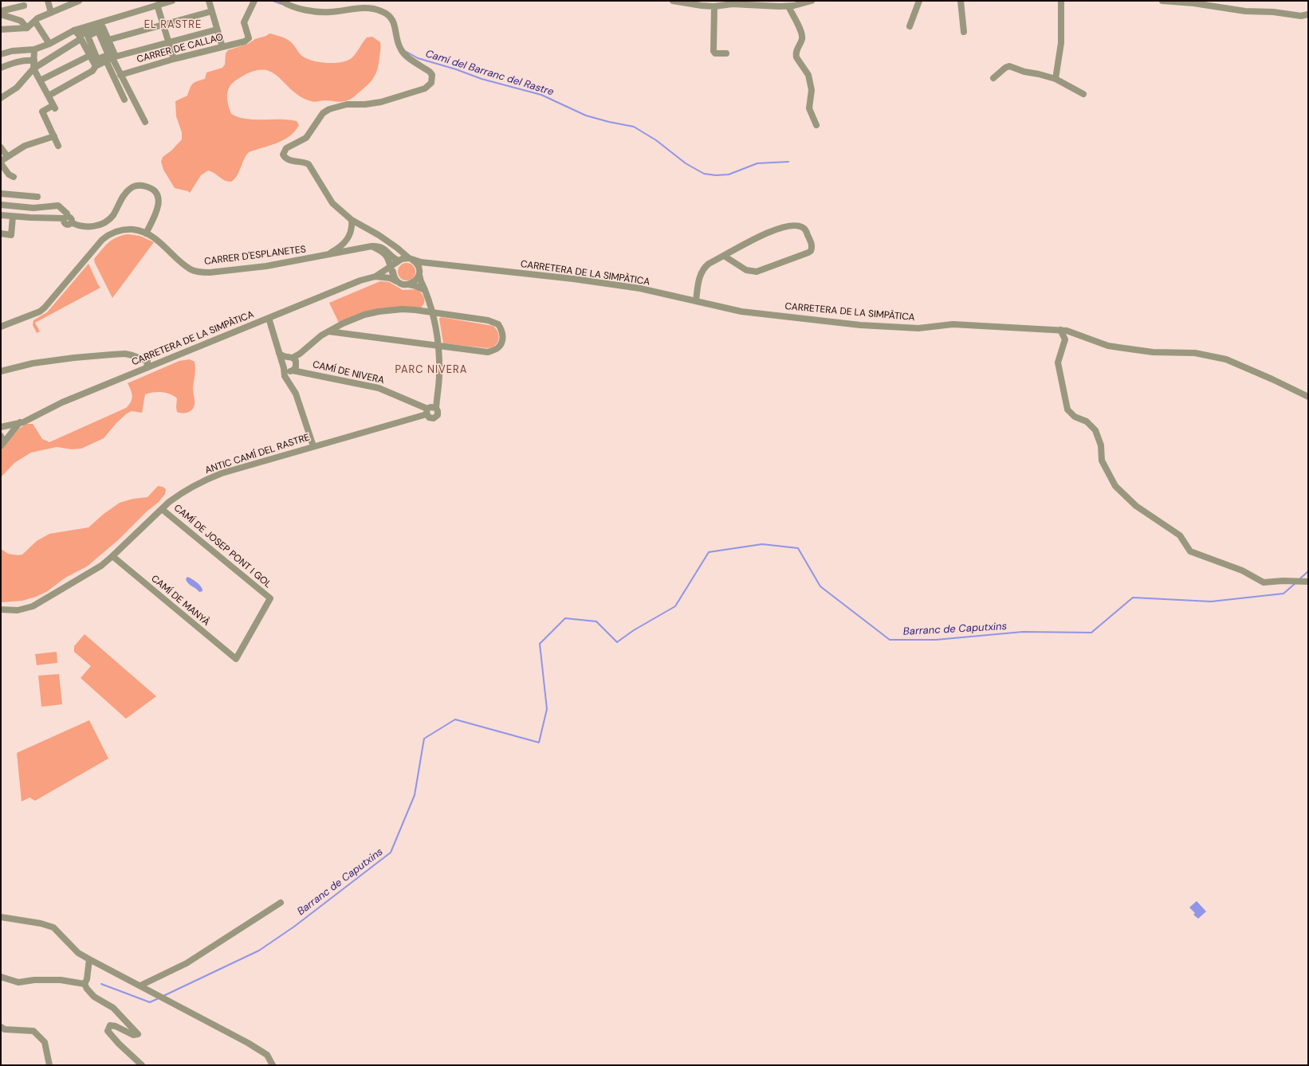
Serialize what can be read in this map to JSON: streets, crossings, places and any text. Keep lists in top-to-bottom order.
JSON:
{
  "streets": {
    "street": [
      "CARRER DE CALLAO",
      "CARRER D'ESPLANETES",
      "CARRETERA DE LA SIMPÀTICA",
      "CAMÍ DE NIVERA",
      "ANTIC CAMÍ DEL RASTRE",
      "CAMÍ DE JOSEP PONT I GOL",
      "CAMÍ DE MANYÀ"
    ]
  },
  "crossings": [
    ["CARRER D'ESPLANETES", "CARRETERA DE LA SIMPÀTICA"],
    ["CAMÍ DE NIVERA", "ANTIC CAMÍ DEL RASTRE"],
    ["ANTIC CAMÍ DEL RASTRE", "CAMÍ DE JOSEP PONT I GOL"],
    ["ANTIC CAMÍ DEL RASTRE", "CAMÍ DE MANYÀ"],
    ["CAMÍ DE JOSEP PONT I GOL", "CAMÍ DE MANYÀ"]
  ],
  "districts": ["EL RASTRE", "PARC NIVERA"],
  "water": ["Camí del Barranc del Rastre", "Barranc de Caputxins"]
}
